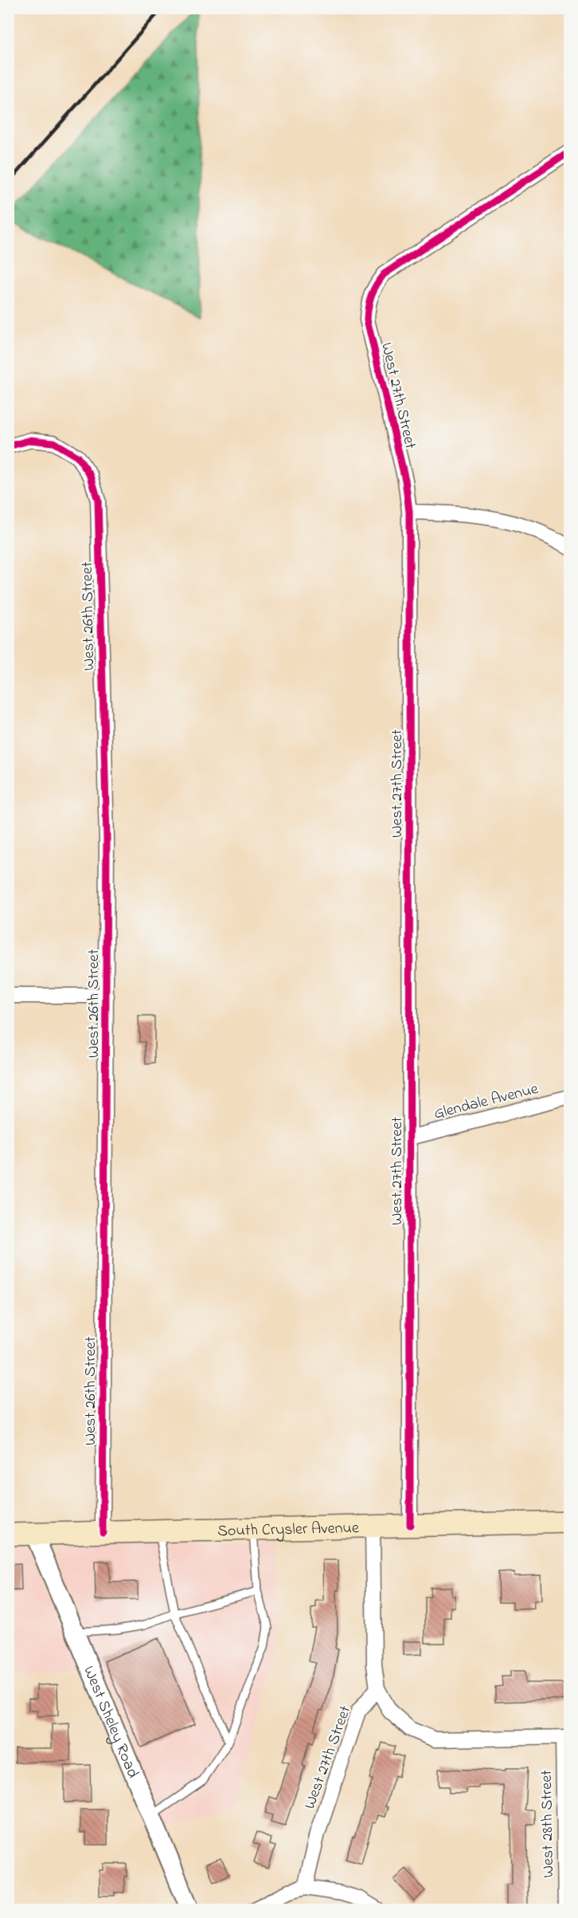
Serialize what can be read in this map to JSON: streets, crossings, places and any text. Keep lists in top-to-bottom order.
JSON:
{
  "streets": {
    "main road": ["South Crysler Avenue"],
    "street": [
      "West 27th Street",
      "West 26th Street",
      "Glendale Avenue",
      "West Sheley Road",
      "West 28th Street"
    ]
  },
  "crossings": [
    ["West 27th Street", "Glendale Avenue"],
    ["West 27th Street", "South Crysler Avenue"],
    ["West 26th Street", "South Crysler Avenue"],
    ["South Crysler Avenue", "West Sheley Road"]
  ]
}
